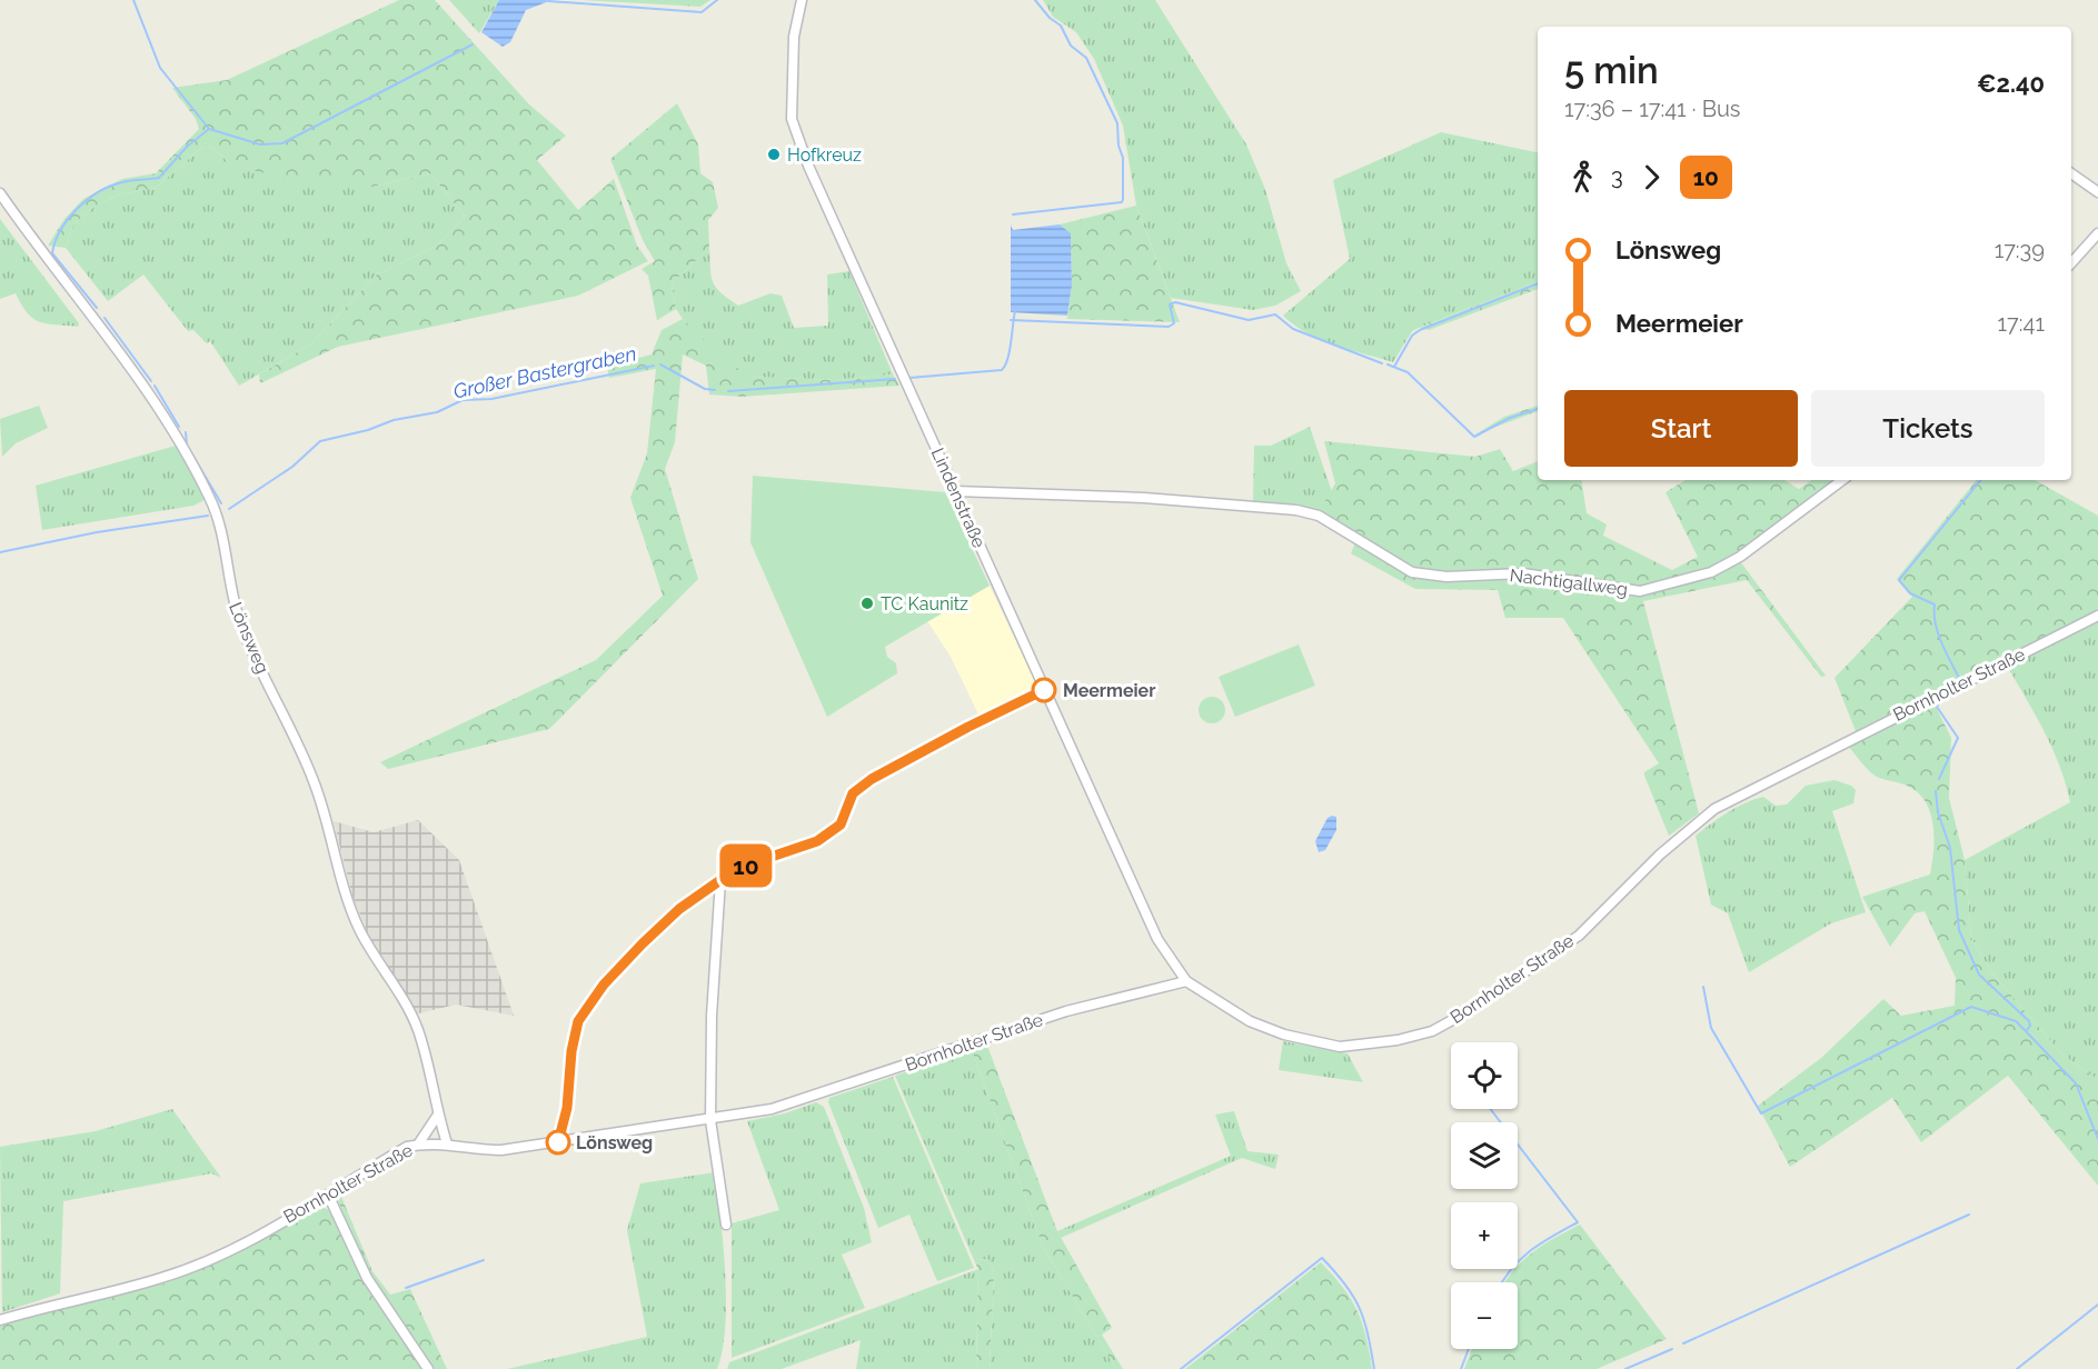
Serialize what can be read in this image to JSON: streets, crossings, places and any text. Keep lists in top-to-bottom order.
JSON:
{
  "streets": {
    "street": [
      "Lindenstraße",
      "Nachtigallweg",
      "Lönsweg",
      "Bornholter Straße"
    ]
  },
  "crossings": [
    ["Lindenstraße", "Nachtigallweg"],
    ["Lindenstraße", "Bornholter Straße"],
    ["Lönsweg", "Bornholter Straße"]
  ],
  "water": ["Großer Bastergraben"],
  "places": [
    "Hofkreuz",
    "TC Kaunitz",
    "Meermeier",
    "Lönsweg"
  ],
  "lines": ["bus line 10"],
  "page": {
    "on_map": "10",
    "heading": ["5 min", "17:36 – 17:41 · Bus", "€2.40"],
    "legs": ["3", "10"],
    "list": [
      {
        "name": "Lönsweg",
        "value": "17:39"
      },
      {
        "name": "Meermeier",
        "value": "17:41"
      }
    ],
    "buttons": ["Start", "Tickets"],
    "map_buttons": ["+", "−"]
  }
}
